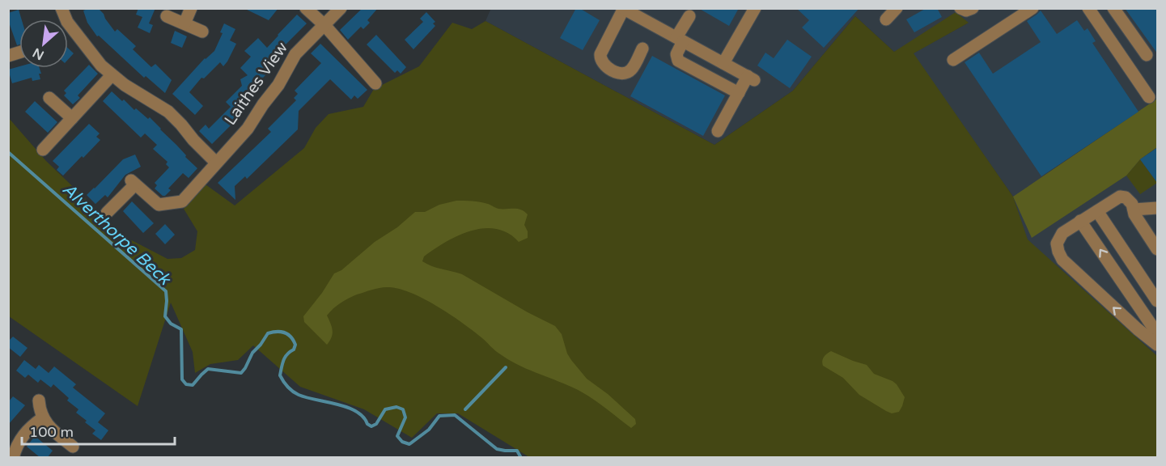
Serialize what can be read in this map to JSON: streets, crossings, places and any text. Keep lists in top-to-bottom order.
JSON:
{
  "streets": {
    "street": ["Laithes View"]
  },
  "water": ["Alverthorpe Beck"],
  "scale_bar": "100 m",
  "north": "bottom left"
}
